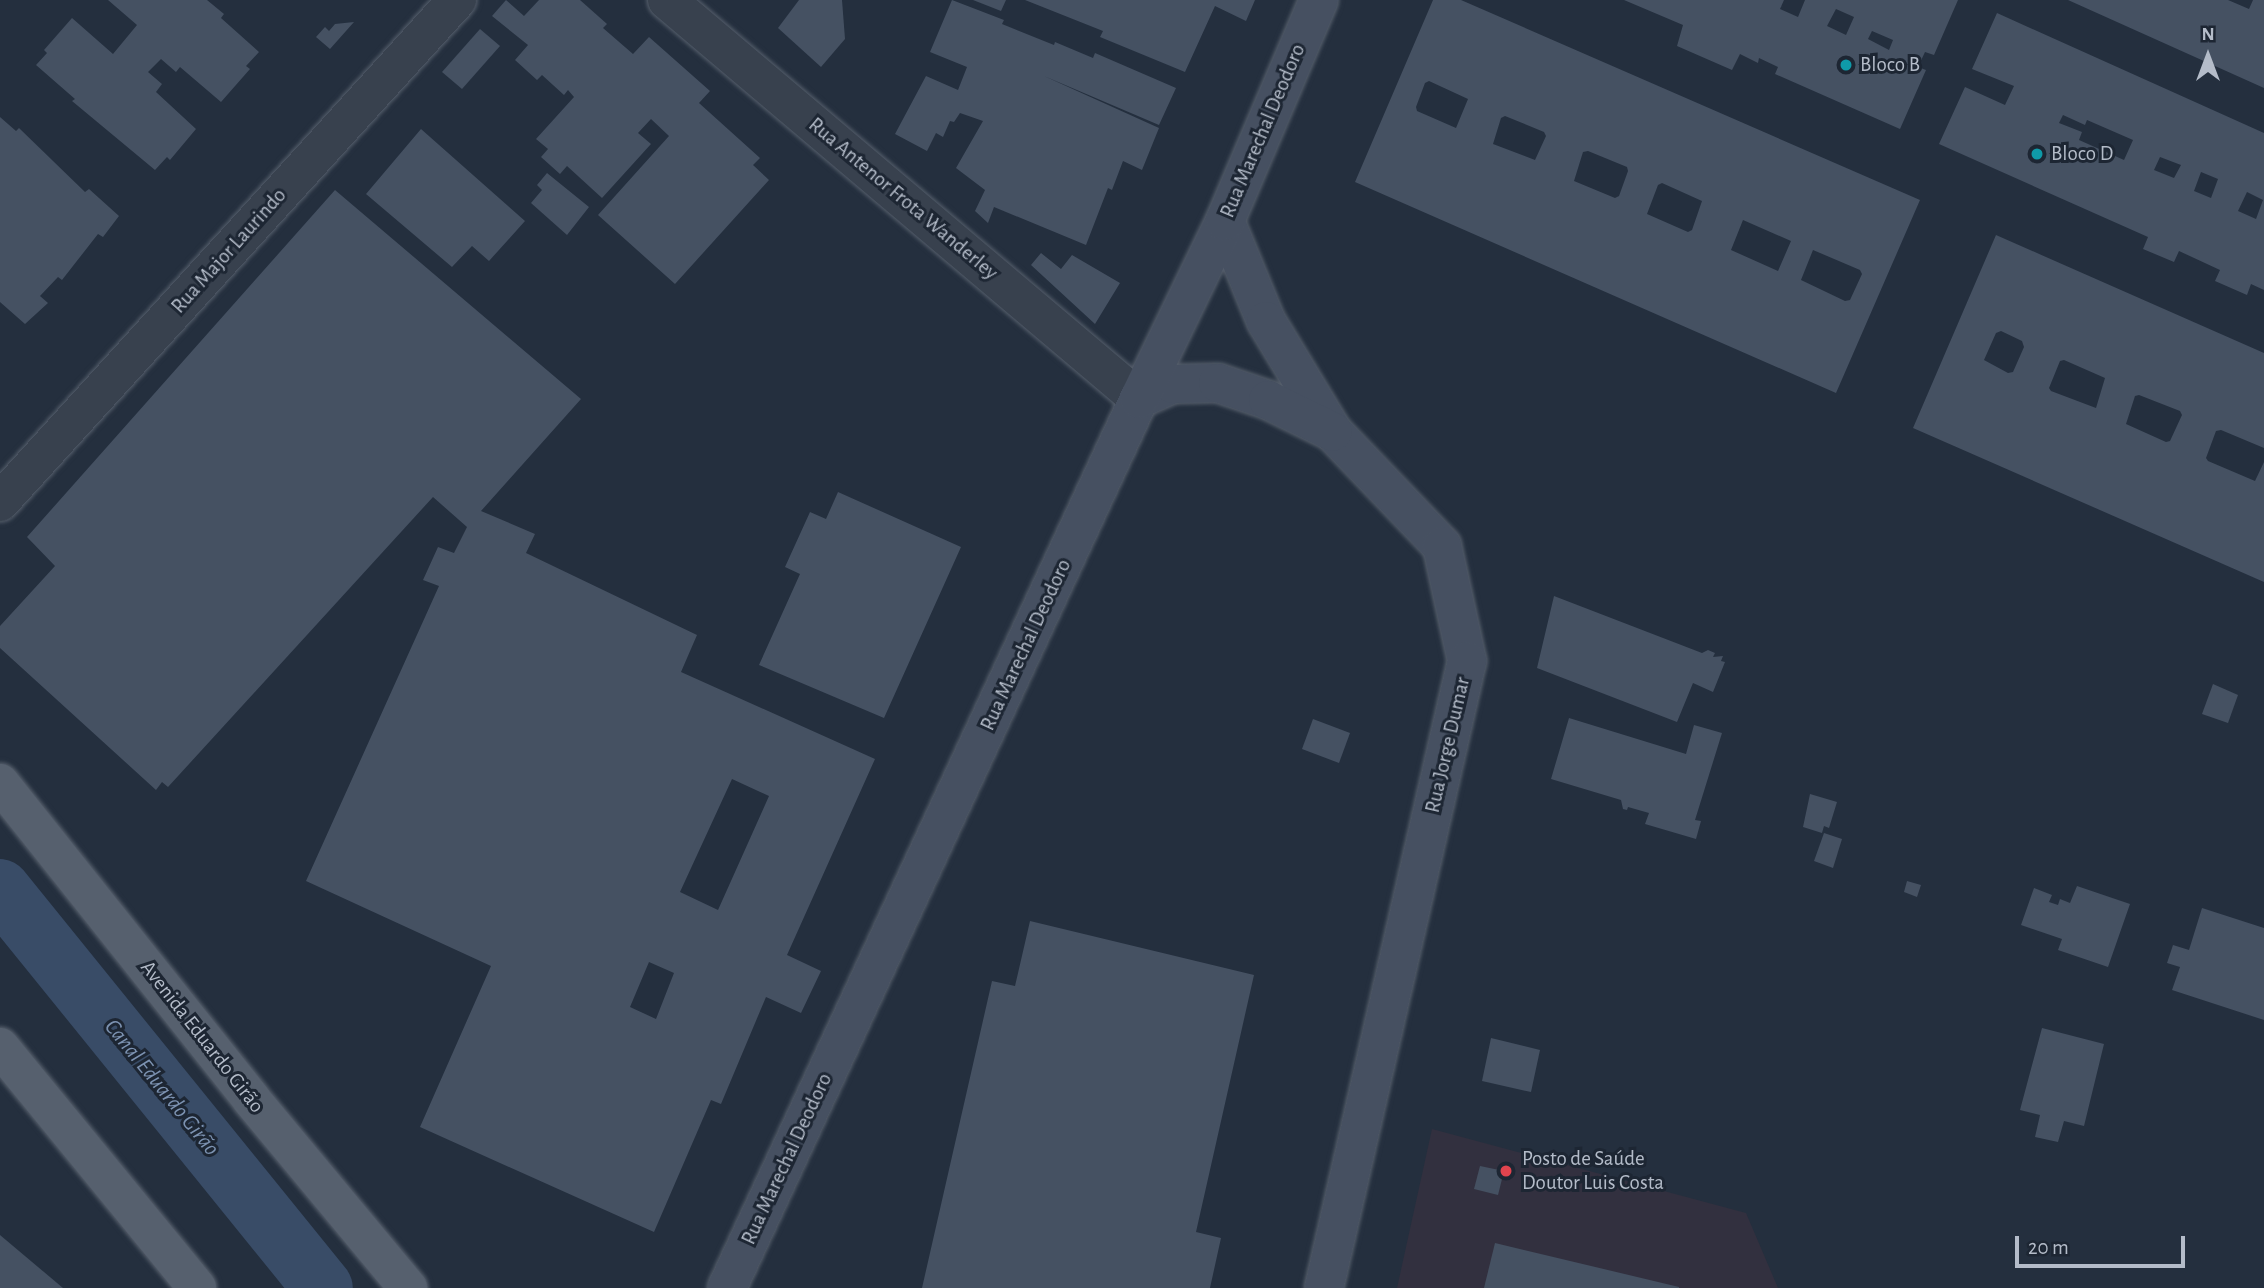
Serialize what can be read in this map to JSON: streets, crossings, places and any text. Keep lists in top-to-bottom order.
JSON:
{
  "streets": {
    "main road": ["Avenida Eduardo Girão"],
    "street": [
      "Rua Marechal Deodoro",
      "Rua Antenor Frota Wanderley",
      "Rua Major Laurindo",
      "Rua Jorge Dumar"
    ]
  },
  "crossings": [
    ["Rua Marechal Deodoro", "Rua Antenor Frota Wanderley"],
    ["Rua Marechal Deodoro", "Rua Jorge Dumar"]
  ],
  "water": ["Canal Eduardo Girão"],
  "places": ["Bloco B", "Bloco D", "Posto de Saúde Doutor Luis Costa"],
  "scale_bar": "20 m",
  "north": "top"
}
